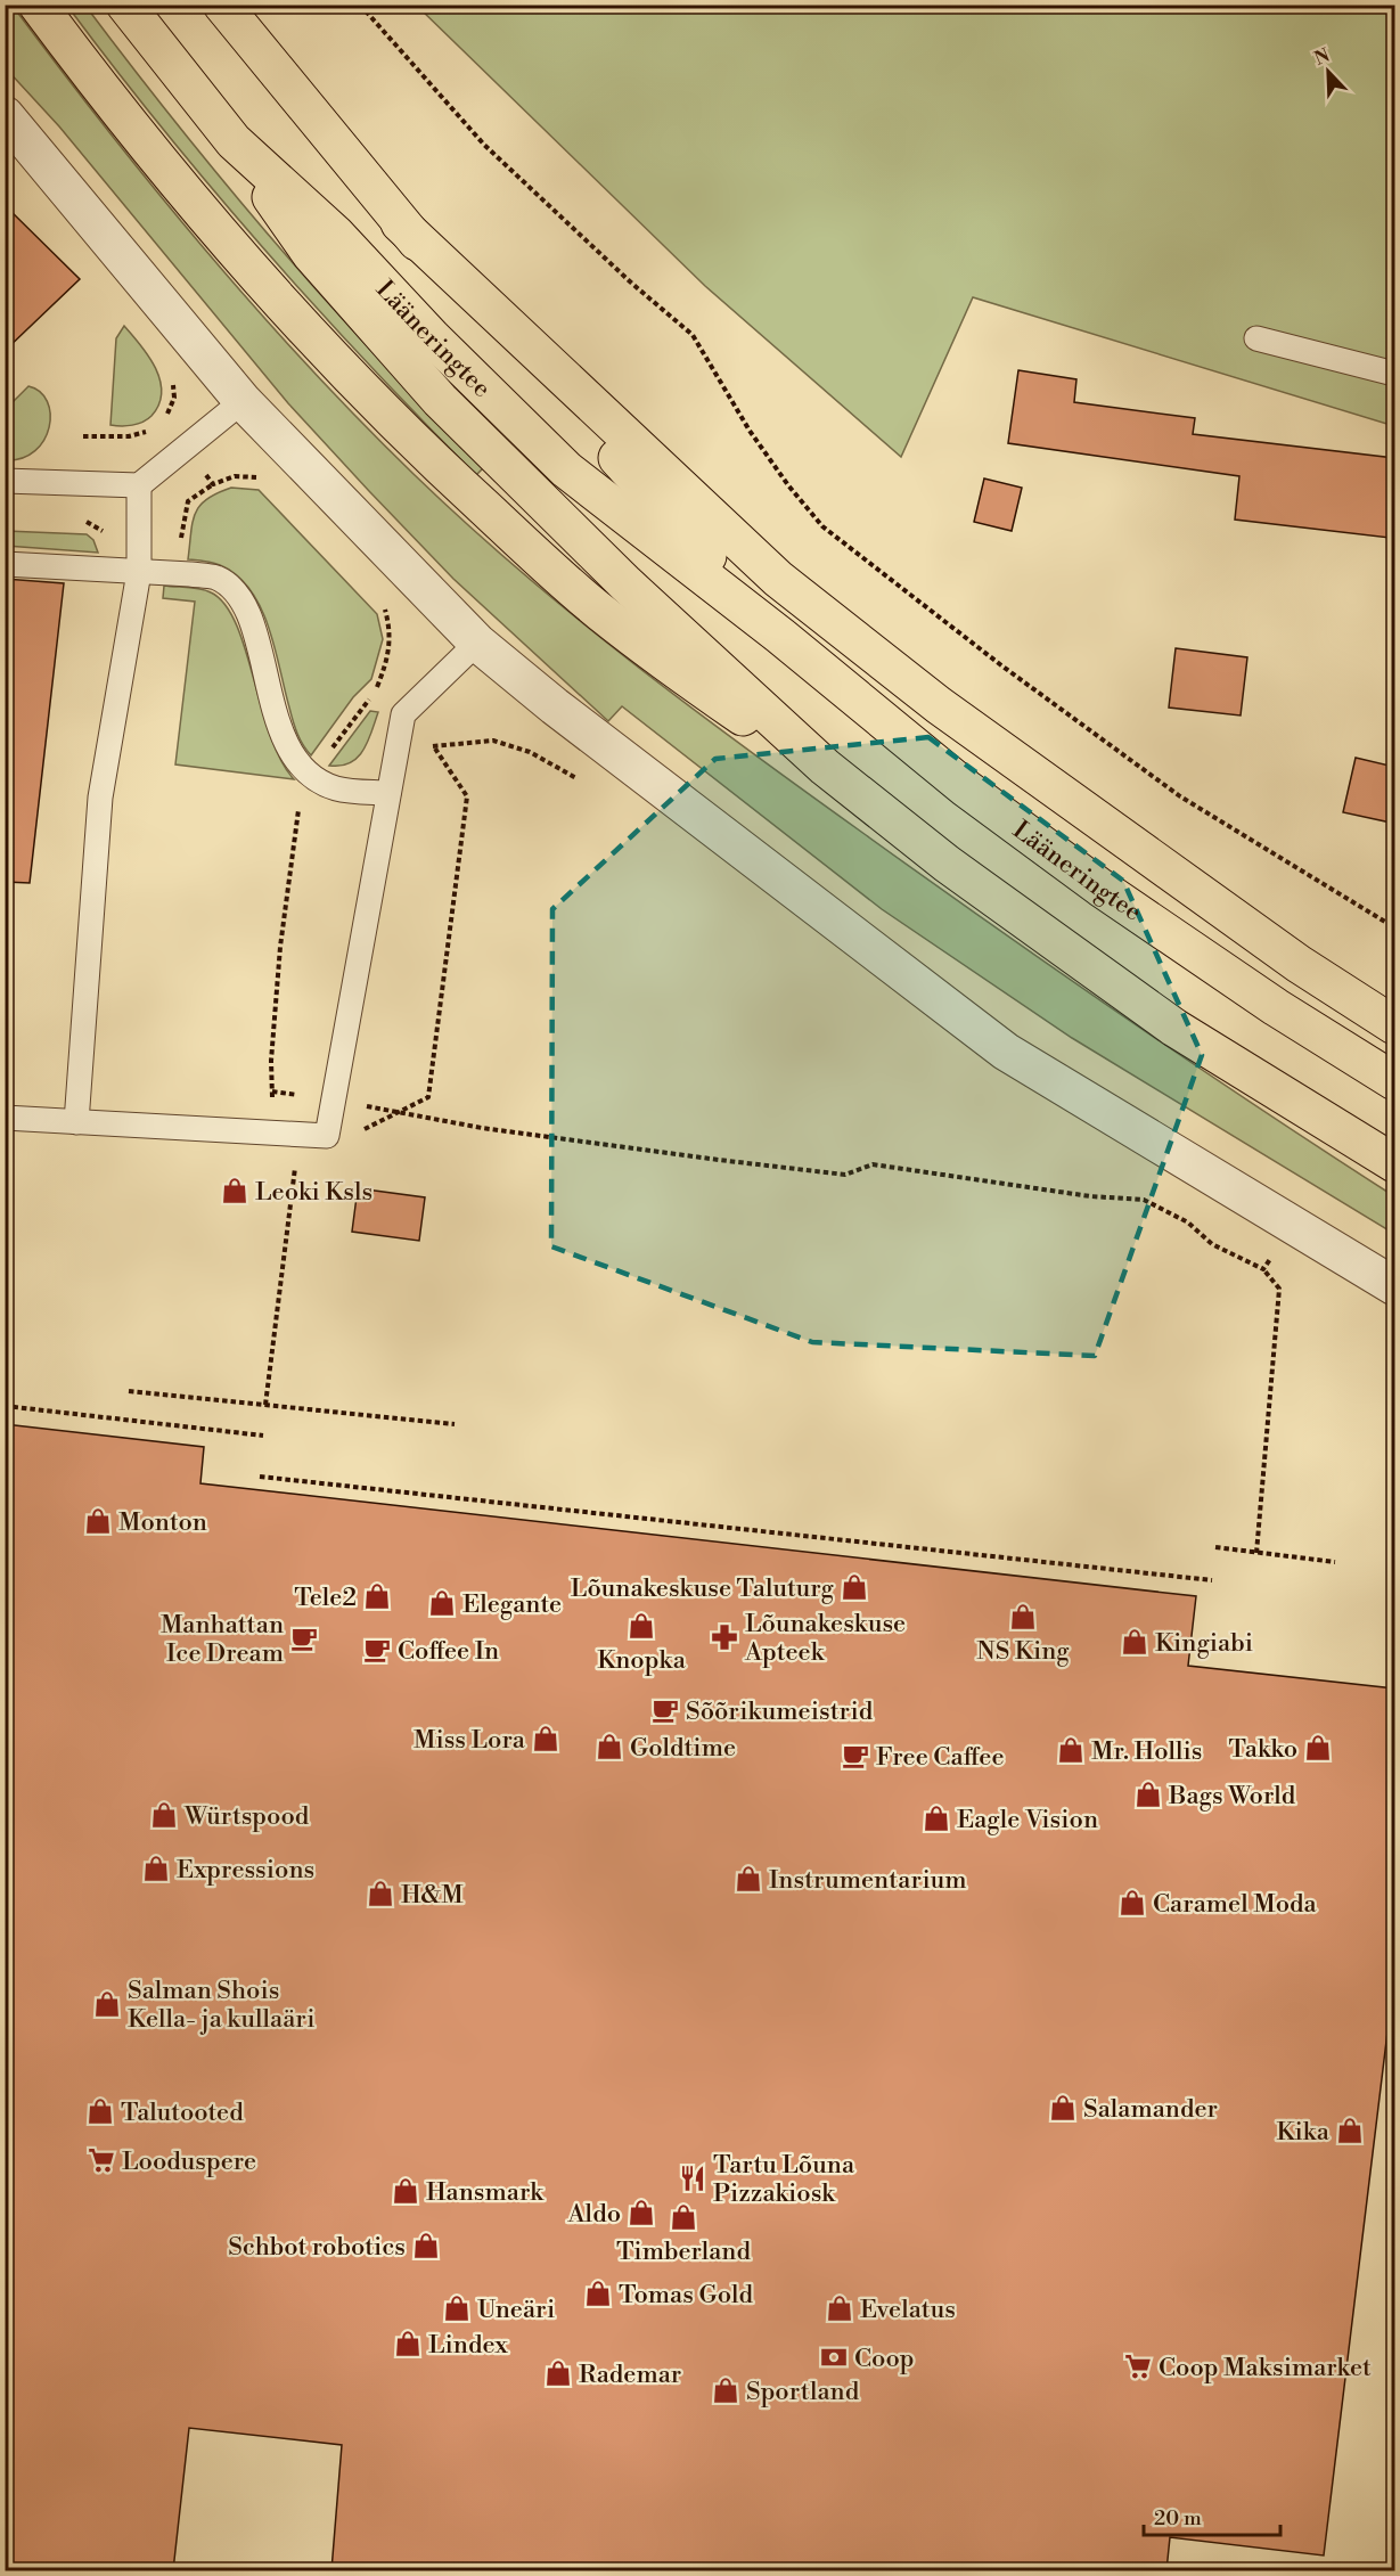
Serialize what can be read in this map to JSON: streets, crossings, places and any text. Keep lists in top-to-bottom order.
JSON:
{
  "streets": {
    "highway": ["Lääneringtee"]
  },
  "places": {
    "shop": [
      "Leoki Ksls",
      "Monton",
      "Lõunakeskuse Taluturg",
      "Tele2",
      "Elegante",
      "NS King",
      "Knopka",
      "Kingiabi",
      "Miss Lora",
      "Goldtime",
      "Takko",
      "Mr. Hollis",
      "Bags World",
      "Würtspood",
      "Eagle Vision",
      "Expressions",
      "Instrumentarium",
      "H&M",
      "Caramel Moda",
      "Salman Shois Kella- ja kullaäri",
      "Salamander",
      "Talutooted",
      "Kika",
      "Hansmark",
      "Aldo",
      "Timberland",
      "Schbot robotics",
      "Tomas Gold",
      "Uneäri",
      "Evelatus",
      "Lindex",
      "Rademar",
      "Sportland"
    ],
    "pharmacy": ["Lõunakeskuse Apteek"],
    "cafe": [
      "Manhattan Ice Dream",
      "Coffee In",
      "Sõõrikumeistrid",
      "Free Caffee"
    ],
    "supermarket": ["Looduspere", "Coop Maksimarket"],
    "restaurant": ["Tartu Lõuna Pizzakiosk"],
    "bank": ["Coop"]
  },
  "scale_bar": "20 m",
  "north": "top left"
}
